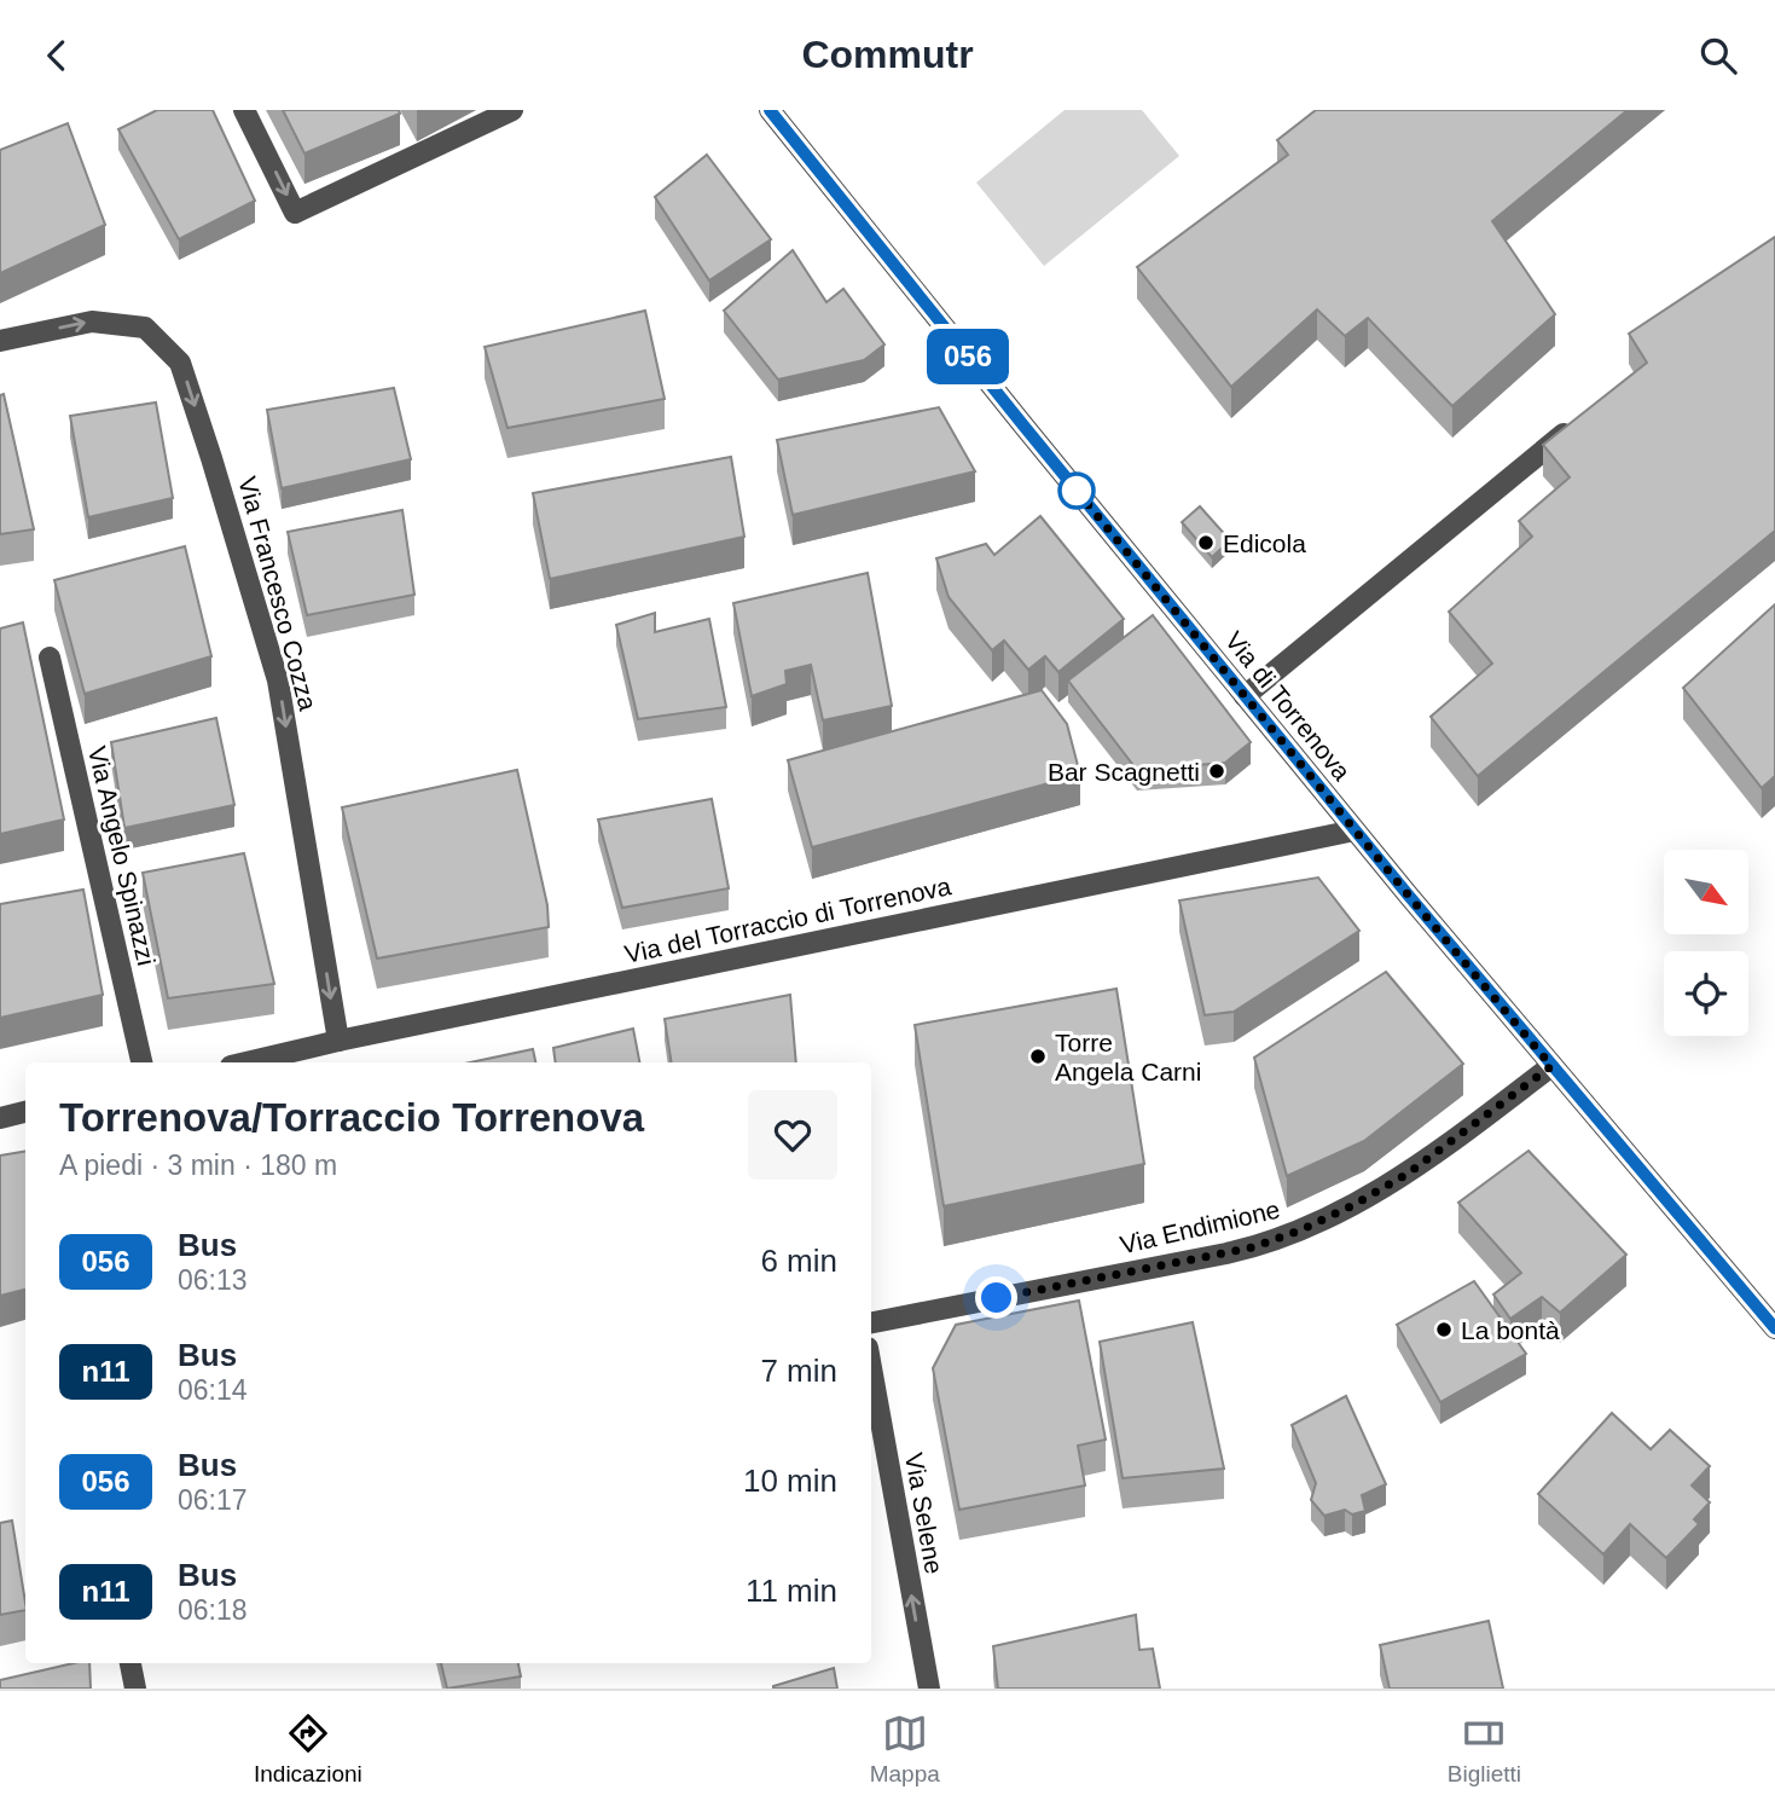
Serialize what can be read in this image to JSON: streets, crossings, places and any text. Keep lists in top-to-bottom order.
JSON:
{
  "streets": {
    "street": [
      "Via Francesco Cozza",
      "Via di Torrenova",
      "Via Angelo Spinazzi",
      "Via del Torraccio di Torrenova",
      "Via Endimione",
      "Via Selene"
    ]
  },
  "crossings": [
    ["Via Francesco Cozza", "Via del Torraccio di Torrenova"],
    ["Via di Torrenova", "Via del Torraccio di Torrenova"],
    ["Via di Torrenova", "Via Endimione"]
  ],
  "one_way": ["Via Francesco Cozza", "Via Selene"],
  "places": [
    "Edicola",
    "Bar Scagnetti",
    "Torre Angela Carni",
    "La bontà"
  ],
  "lines": ["bus line 056"],
  "north": "bottom right",
  "page": {
    "header": "Commutr",
    "on_map": "056",
    "heading": ["Torrenova/Torraccio Torrenova", "A piedi · 3 min · 180 m"],
    "list": [
      {
        "mark": "056",
        "name": "Bus",
        "note": "06:13",
        "value": "6 min"
      },
      {
        "mark": "n11",
        "name": "Bus",
        "note": "06:14",
        "value": "7 min"
      },
      {
        "mark": "056",
        "name": "Bus",
        "note": "06:17",
        "value": "10 min"
      },
      {
        "mark": "n11",
        "name": "Bus",
        "note": "06:18",
        "value": "11 min"
      }
    ],
    "tabs": ["Indicazioni", "Mappa", "Biglietti"]
  }
}
